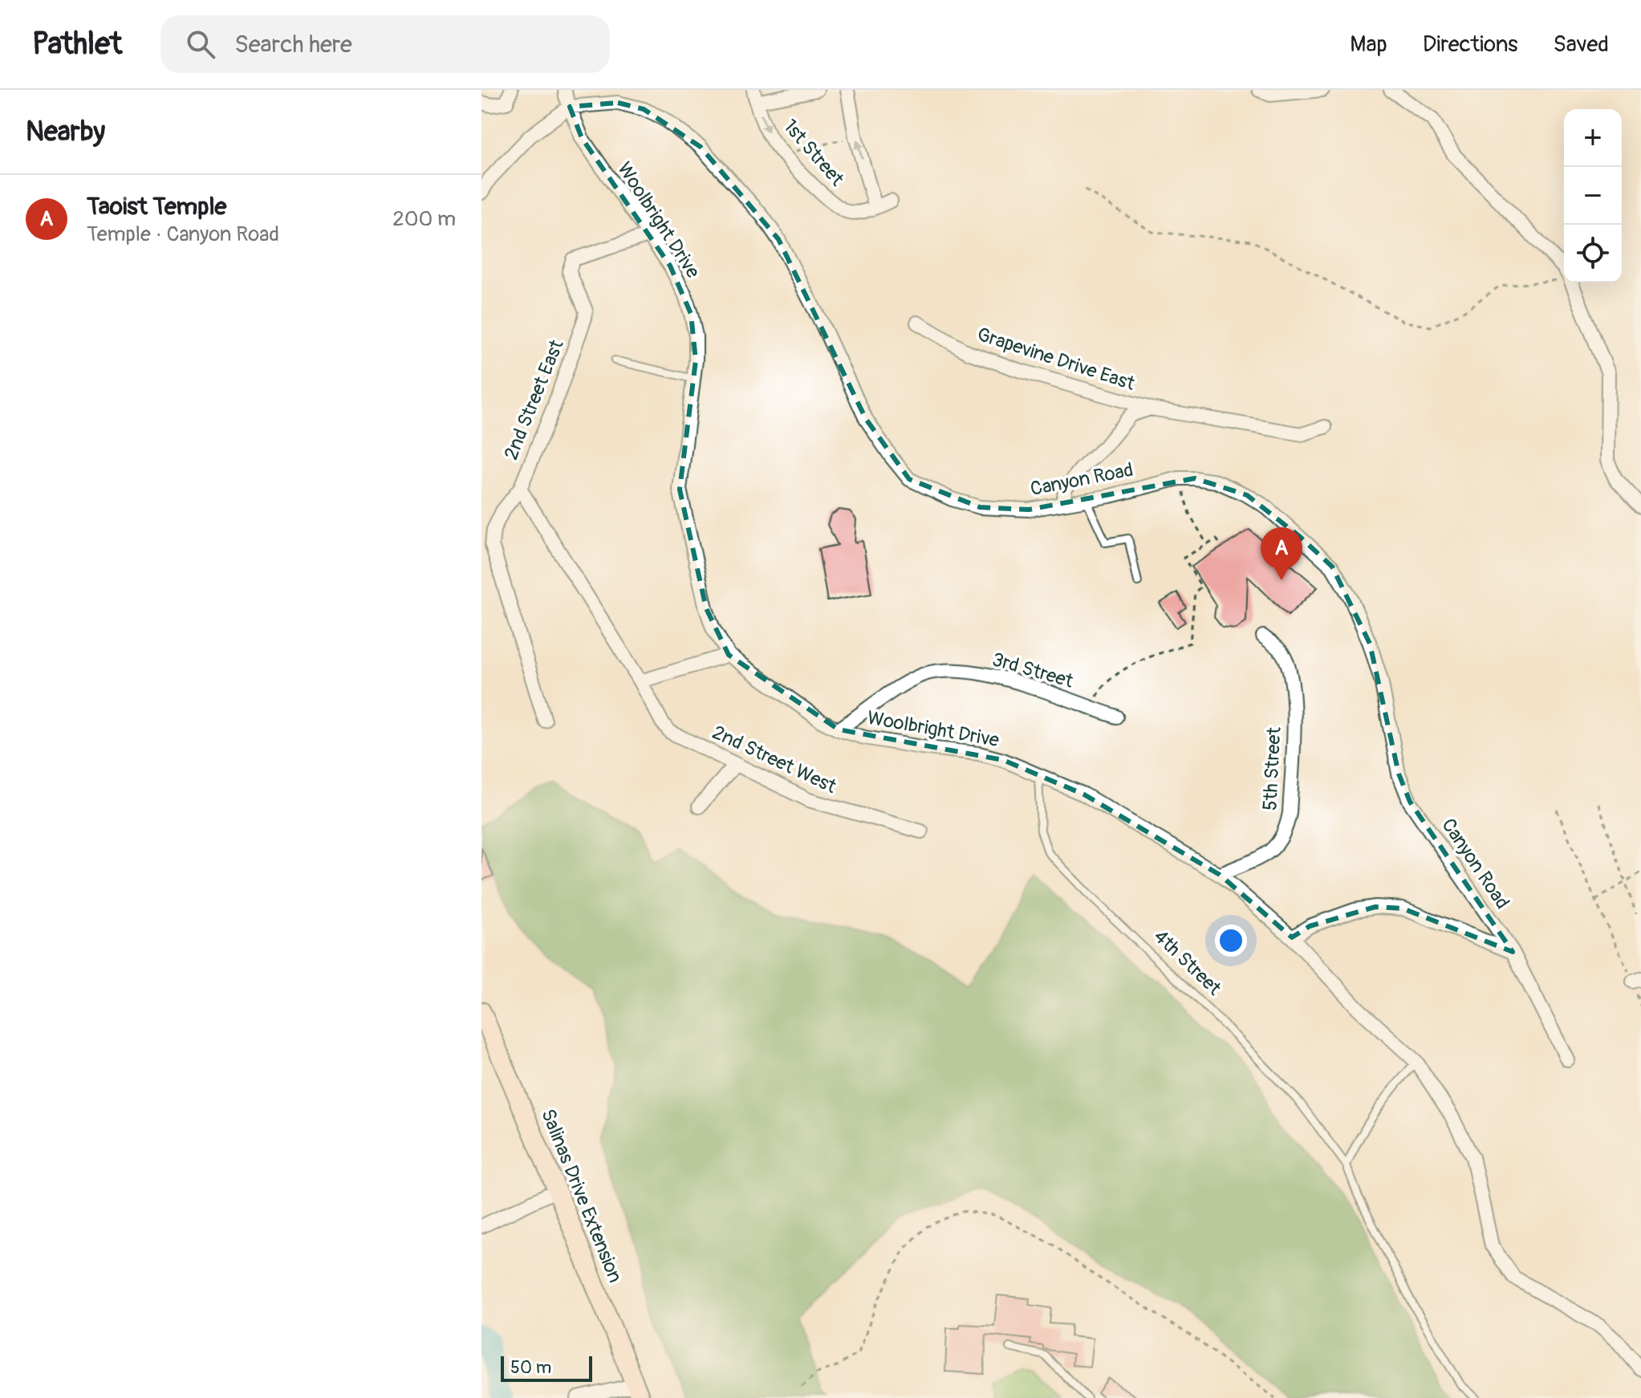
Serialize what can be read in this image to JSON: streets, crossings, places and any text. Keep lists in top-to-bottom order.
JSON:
{
  "streets": {
    "street": [
      "1st Street",
      "Woolbright Drive",
      "Grapevine Drive East",
      "2nd Street East",
      "Canyon Road",
      "3rd Street",
      "2nd Street West",
      "5th Street",
      "Salinas Drive Extension"
    ],
    "lane": ["4th Street"]
  },
  "crossings": [
    ["Woolbright Drive", "2nd Street East"],
    ["Woolbright Drive", "Canyon Road"],
    ["Woolbright Drive", "3rd Street"],
    ["Woolbright Drive", "5th Street"],
    ["Woolbright Drive", "4th Street"],
    ["2nd Street East", "2nd Street West"]
  ],
  "one_way": ["1st Street"],
  "scale_bar": "50 m",
  "page": {
    "header": "Pathlet",
    "search": "Search here",
    "nav": ["Map", "Directions", "Saved"],
    "heading": "Nearby",
    "map_buttons": ["+", "−"],
    "list": [
      {
        "mark": "A",
        "name": "Taoist Temple",
        "note": "Temple · Canyon Road",
        "value": "200 m"
      }
    ],
    "pins": "A",
    "scale": "50 m"
  }
}
